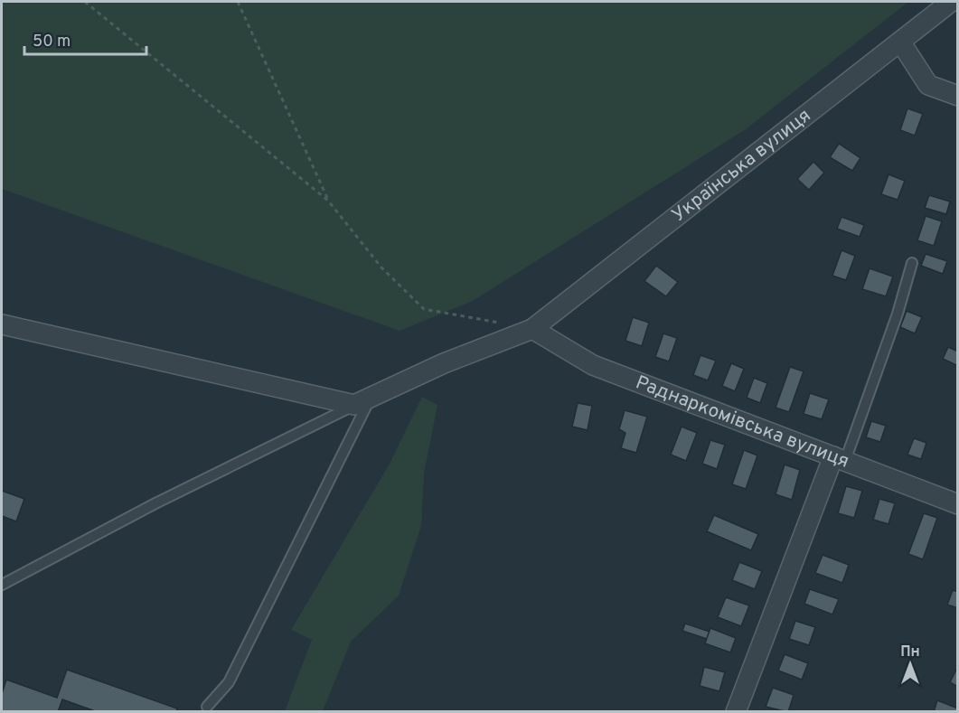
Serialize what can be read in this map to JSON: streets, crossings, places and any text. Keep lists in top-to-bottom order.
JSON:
{
  "streets": {
    "street": ["Українська вулиця", "Раднаркомівська вулиця"]
  },
  "crossings": [
    ["Українська вулиця", "Раднаркомівська вулиця"]
  ],
  "scale_bar": "50 m",
  "north": "top"
}
